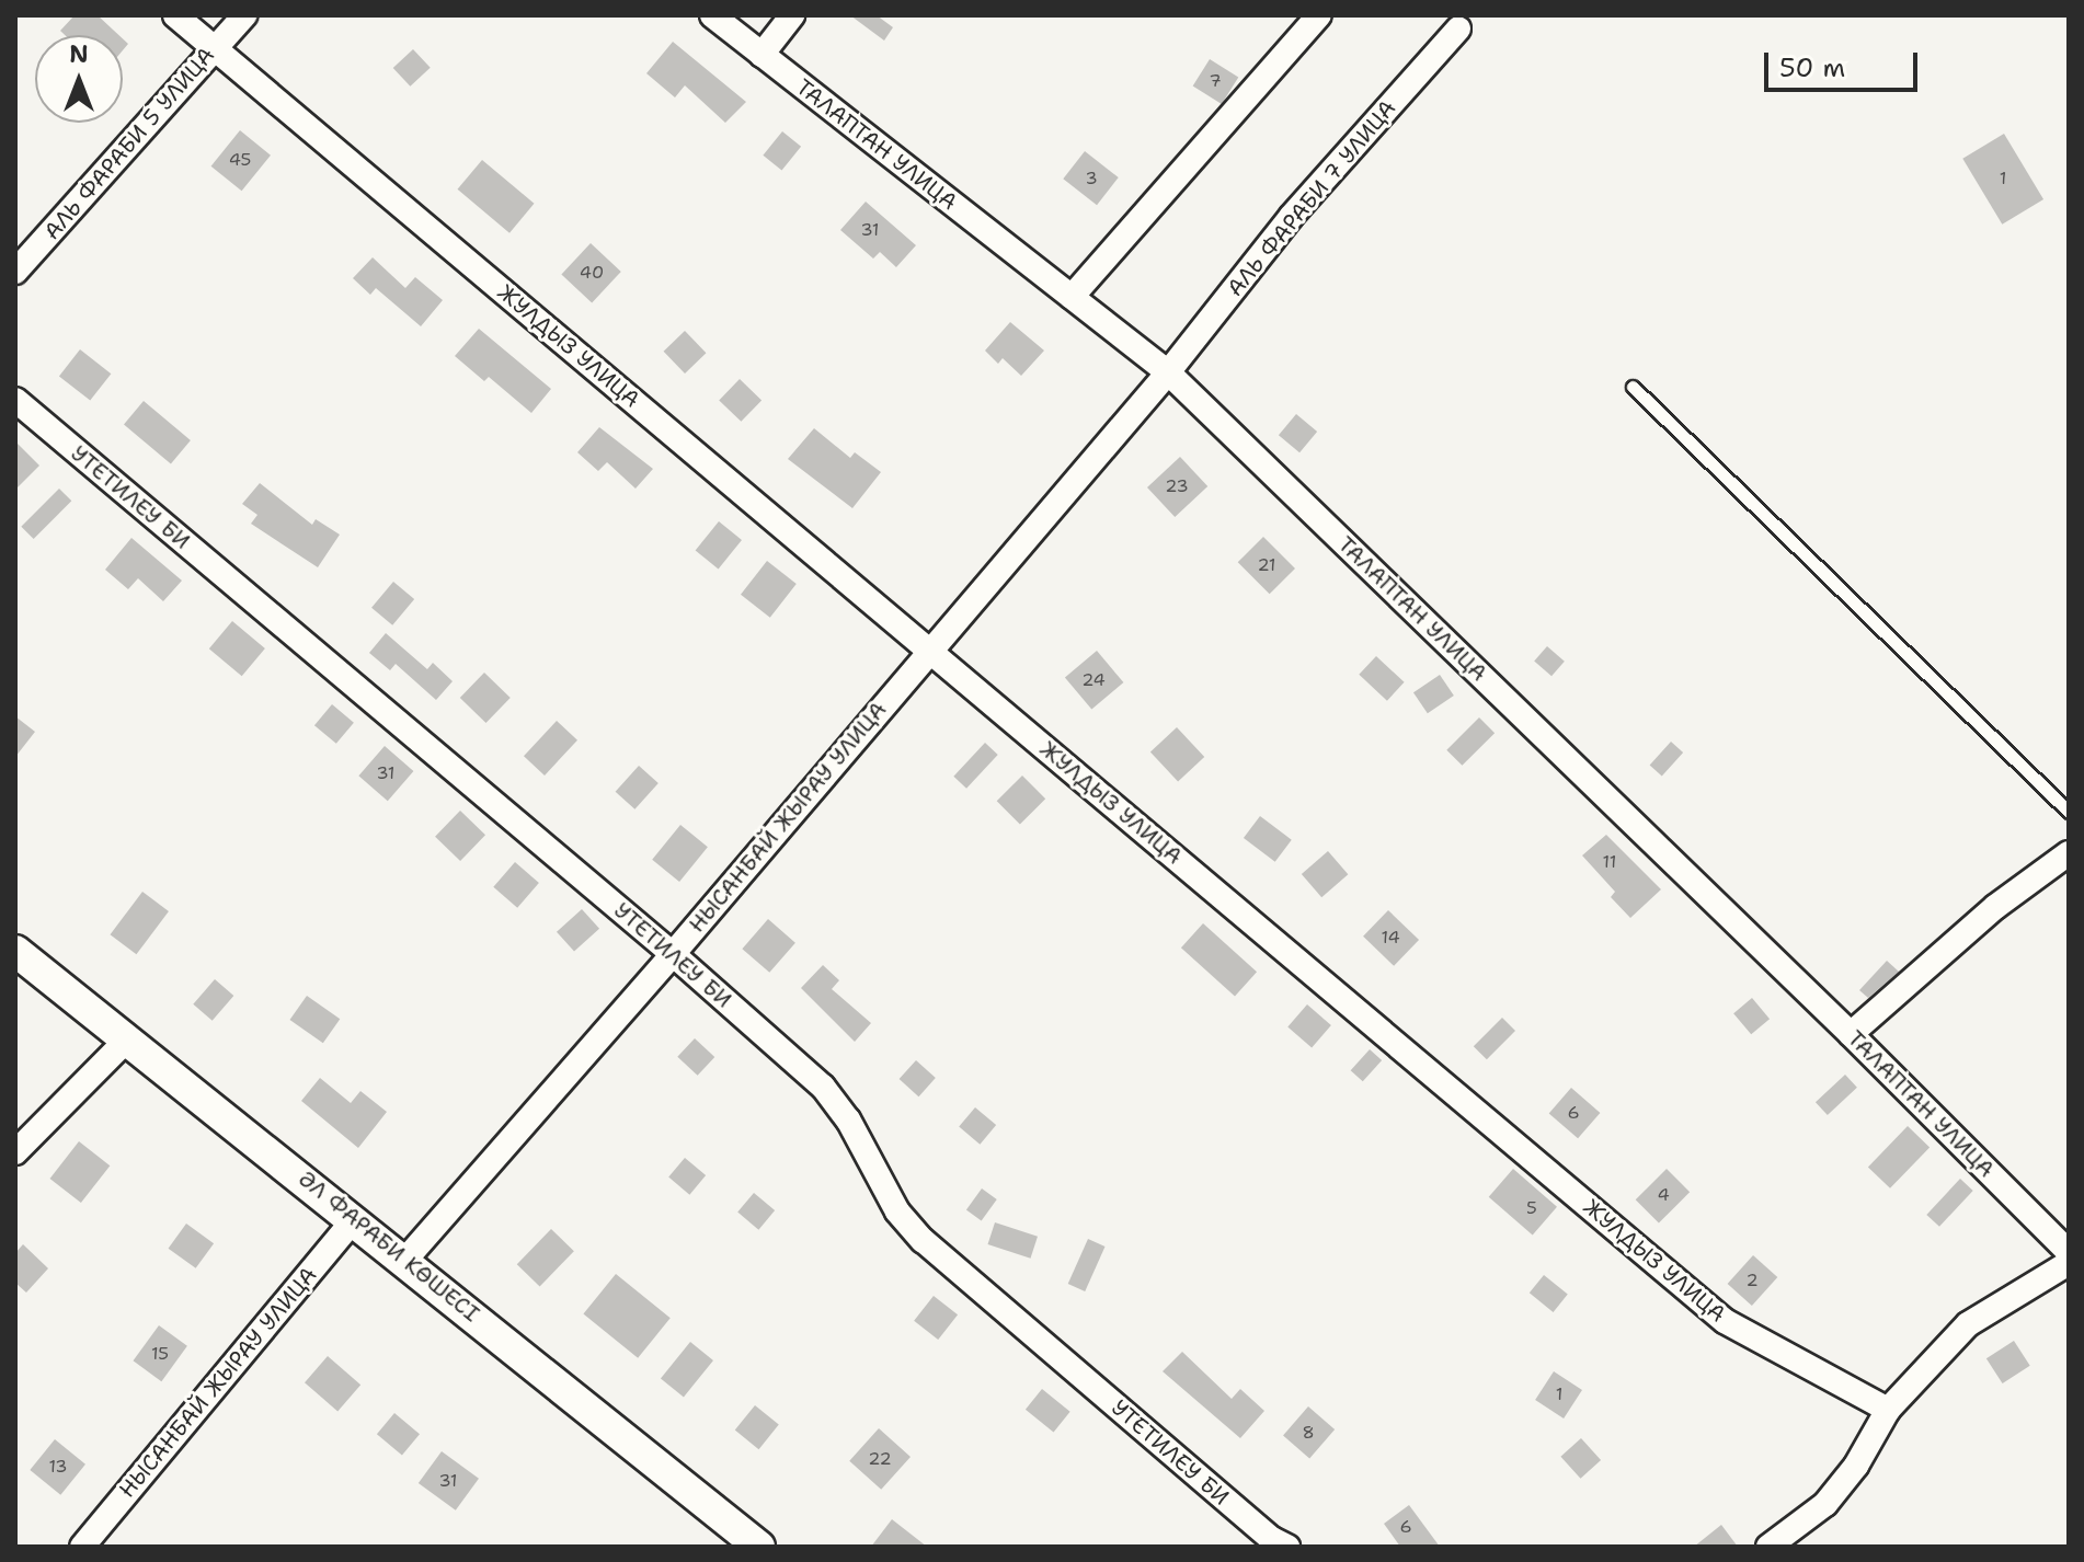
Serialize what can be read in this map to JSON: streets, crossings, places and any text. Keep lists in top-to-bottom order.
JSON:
{
  "streets": {
    "street": [
      "АЛЬ ФАРАБИ 5 УЛИЦА",
      "ТАЛАПТАН УЛИЦА",
      "АЛЬ ФАРАБИ 7 УЛИЦА",
      "ЖУЛДЫЗ УЛИЦА",
      "УТЕТИЛЕУ БИ",
      "НЫСАНБАЙ ЖЫРАУ УЛИЦА",
      "ӘЛ ФАРАБИ КӨШЕСІ"
    ]
  },
  "crossings": [
    ["АЛЬ ФАРАБИ 5 УЛИЦА", "ЖУЛДЫЗ УЛИЦА"],
    ["ТАЛАПТАН УЛИЦА", "АЛЬ ФАРАБИ 7 УЛИЦА"],
    ["ТАЛАПТАН УЛИЦА", "НЫСАНБАЙ ЖЫРАУ УЛИЦА"],
    ["АЛЬ ФАРАБИ 7 УЛИЦА", "НЫСАНБАЙ ЖЫРАУ УЛИЦА"],
    ["ЖУЛДЫЗ УЛИЦА", "НЫСАНБАЙ ЖЫРАУ УЛИЦА"],
    ["УТЕТИЛЕУ БИ", "НЫСАНБАЙ ЖЫРАУ УЛИЦА"],
    ["НЫСАНБАЙ ЖЫРАУ УЛИЦА", "ӘЛ ФАРАБИ КӨШЕСІ"]
  ],
  "house_numbers": [
    "7",
    "45",
    "3",
    "1",
    "31",
    "40",
    "23",
    "21",
    "24",
    "31",
    "11",
    "14",
    "6",
    "4",
    "5",
    "2",
    "15",
    "1",
    "8",
    "22",
    "13",
    "31",
    "6"
  ],
  "scale_bar": "50 m",
  "north": "top"
}
